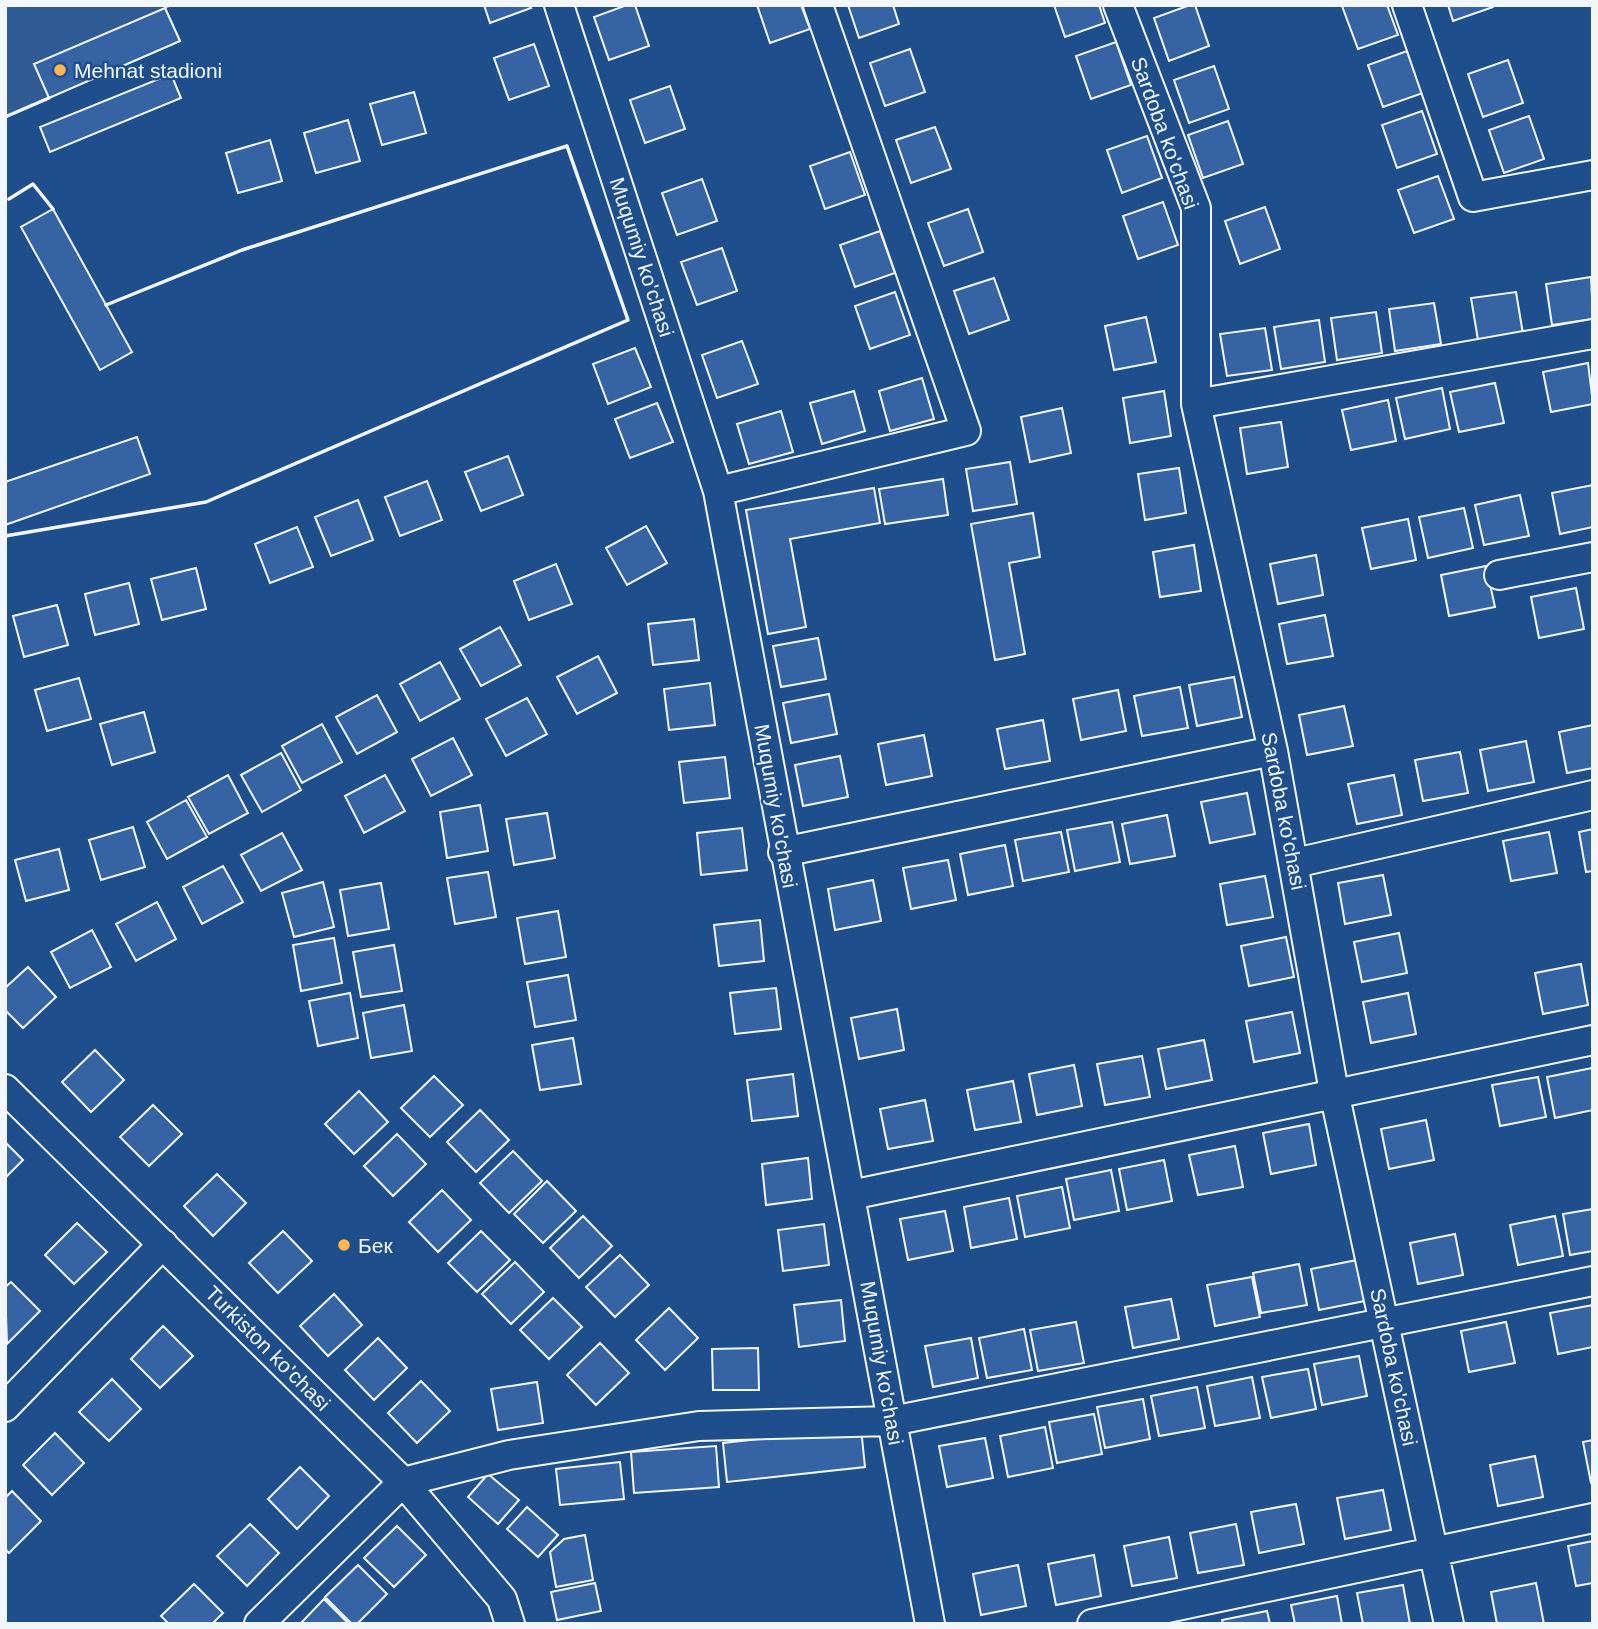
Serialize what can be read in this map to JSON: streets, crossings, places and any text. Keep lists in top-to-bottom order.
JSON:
{
  "streets": {
    "street": ["Sardoba ko'chasi", "Muqumiy ko'chasi", "Turkiston ko'chasi"]
  },
  "places": ["Mehnat stadioni", "Бек"]
}
